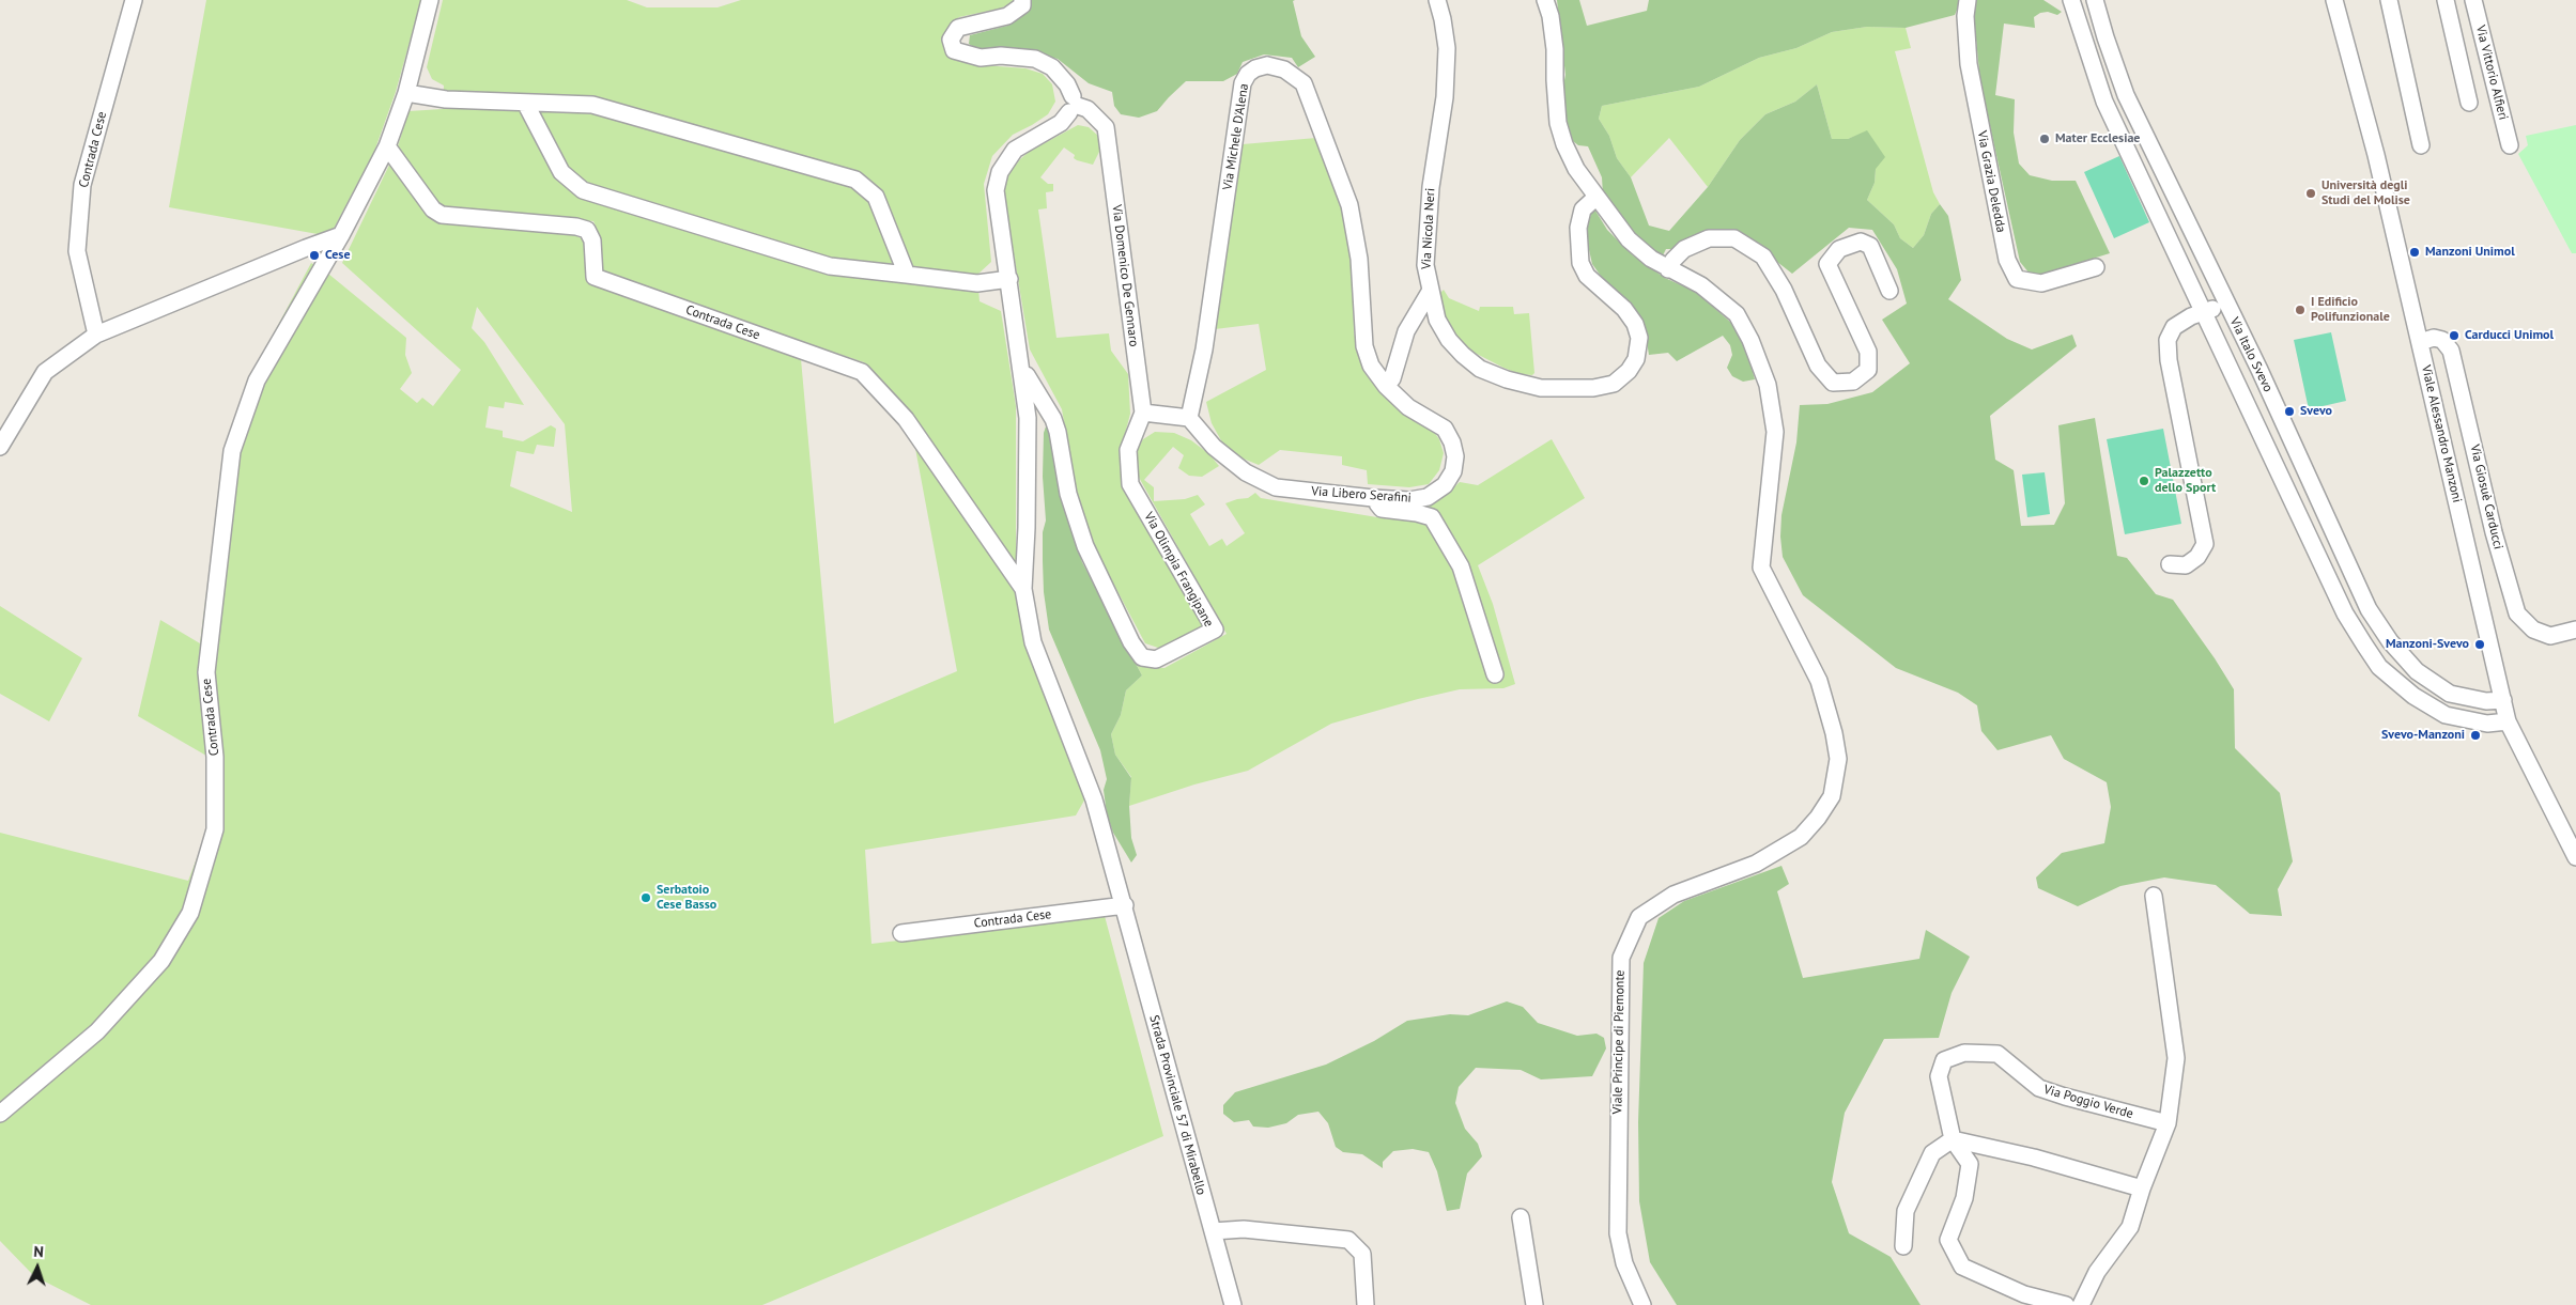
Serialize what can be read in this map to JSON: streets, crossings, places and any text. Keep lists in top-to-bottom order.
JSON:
{
  "streets": {
    "street": [
      "Via Vittorio Alfieri",
      "Via Michele D'Alena",
      "Contrada Cese",
      "Via Grazia Deledda",
      "Via Nicola Neri",
      "Via Domenico De Gennaro",
      "Via Italo Svevo",
      "Viale Alessandro Manzoni",
      "Via Libero Serafini",
      "Via Giosuè Carducci",
      "Via Olimpia Frangipane",
      "Viale Principe di Piemonte",
      "Via Poggio Verde",
      "Strada Provinciale 57 di Mirabello"
    ]
  },
  "crossings": [
    ["Via Michele D'Alena", "Via Libero Serafini"],
    ["Contrada Cese", "Strada Provinciale 57 di Mirabello"],
    ["Via Nicola Neri", "Viale Principe di Piemonte"],
    ["Via Domenico De Gennaro", "Via Olimpia Frangipane"],
    ["Via Italo Svevo", "Viale Alessandro Manzoni"],
    ["Viale Alessandro Manzoni", "Via Giosuè Carducci"]
  ],
  "places": [
    "Mater Ecclesiae",
    "Università degli Studi del Molise",
    "Manzoni Unimol",
    "Cese",
    "I Edificio Polifunzionale",
    "Carducci Unimol",
    "Svevo",
    "Palazzetto dello Sport",
    "Manzoni-Svevo",
    "Svevo-Manzoni",
    "Serbatoio Cese Basso"
  ],
  "north": "top"
}
